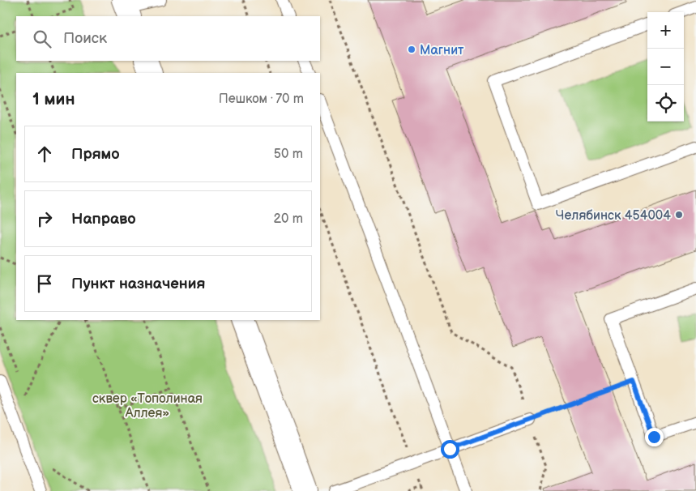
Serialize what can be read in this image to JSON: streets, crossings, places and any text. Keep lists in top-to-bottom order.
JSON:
{
  "parks": ["сквер «Тополиная Аллея»"],
  "places": ["Магнит", "Челябинск 454004"],
  "page": {
    "map_buttons": ["+", "−"],
    "search": "Поиск",
    "heading": ["1 мин", "Пешком · 70 m"],
    "list": [
      ["Прямо", "50 m"],
      ["Направо", "20 m"],
      "Пункт назначения"
    ]
  }
}
